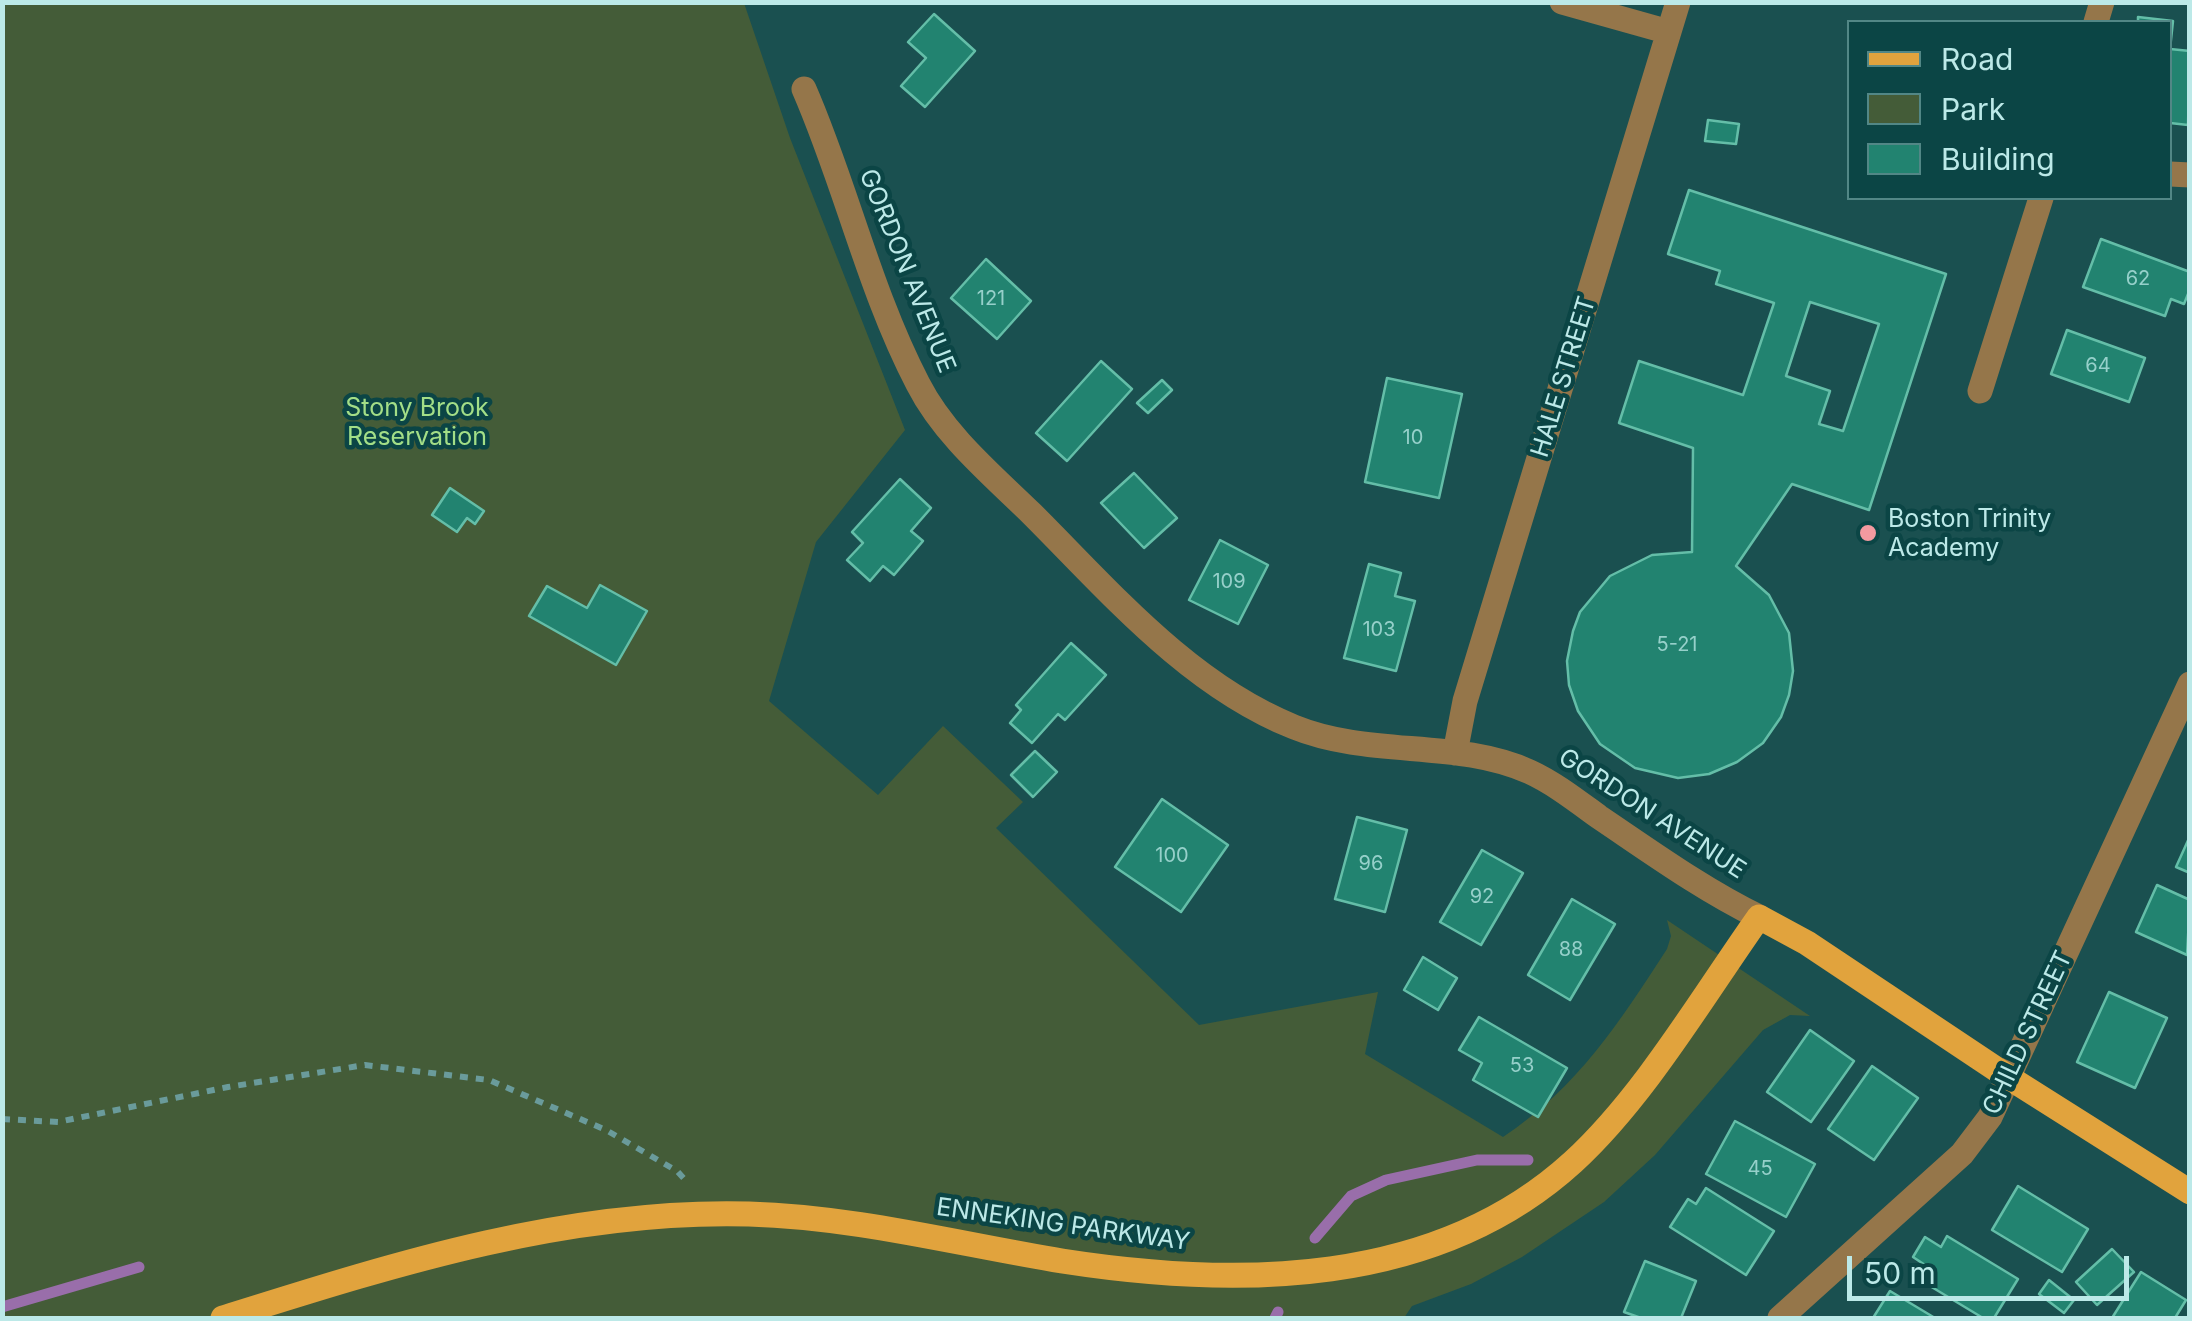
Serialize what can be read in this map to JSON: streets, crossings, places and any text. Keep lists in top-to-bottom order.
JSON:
{
  "streets": {
    "main road": ["GORDON AVENUE", "ENNEKING PARKWAY"],
    "street": ["HALE STREET", "CHILD STREET"]
  },
  "crossings": [
    ["GORDON AVENUE", "HALE STREET"],
    ["GORDON AVENUE", "CHILD STREET"],
    ["GORDON AVENUE", "ENNEKING PARKWAY"]
  ],
  "parks": ["Stony Brook Reservation"],
  "places": ["Boston Trinity Academy"],
  "house_numbers": [
    "62",
    "121",
    "64",
    "10",
    "109",
    "103",
    "5-21",
    "100",
    "96",
    "92",
    "88",
    "53",
    "45"
  ],
  "legend": ["Road", "Park", "Building"],
  "scale_bar": "50 m"
}
